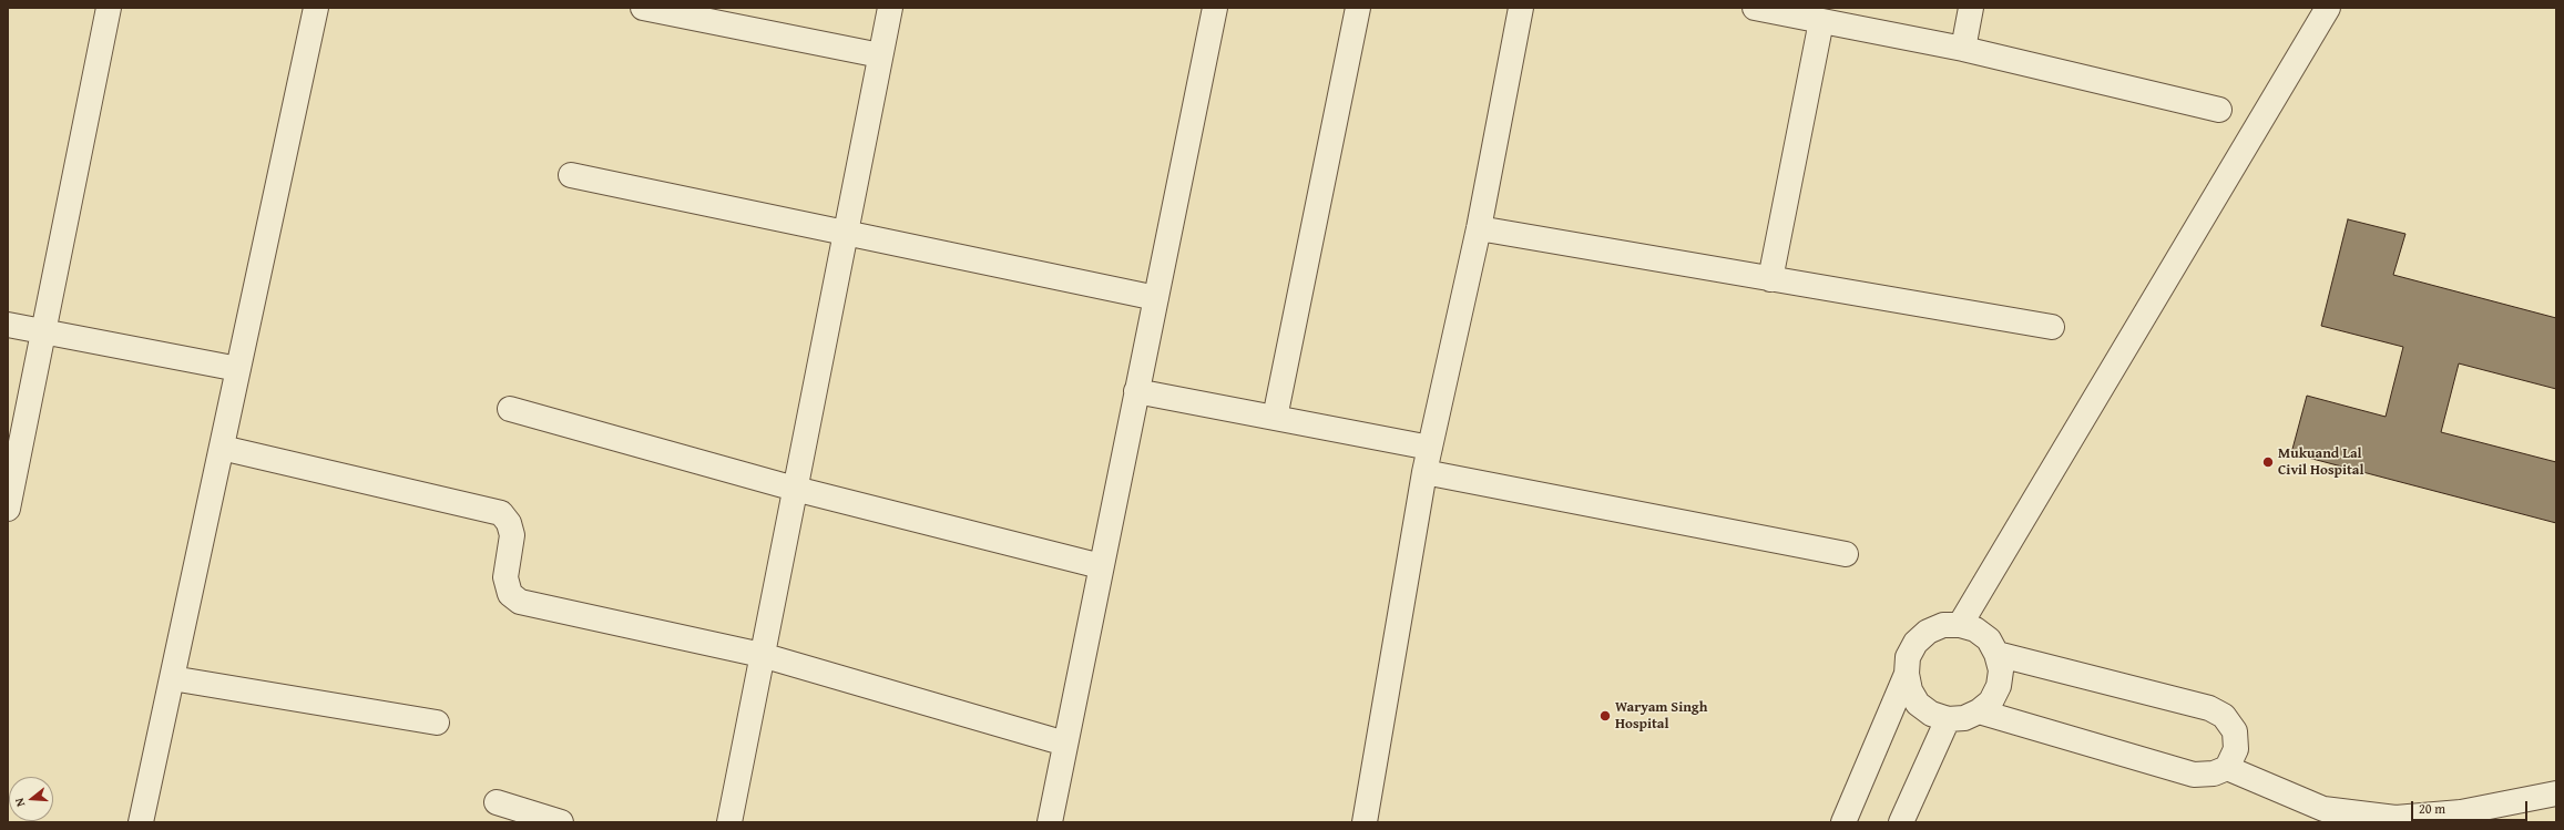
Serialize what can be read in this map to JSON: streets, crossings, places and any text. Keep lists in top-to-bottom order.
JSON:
{
  "places": ["Mukuand Lal Civil Hospital", "Waryam Singh Hospital"],
  "scale_bar": "20 m",
  "north": "left"
}
